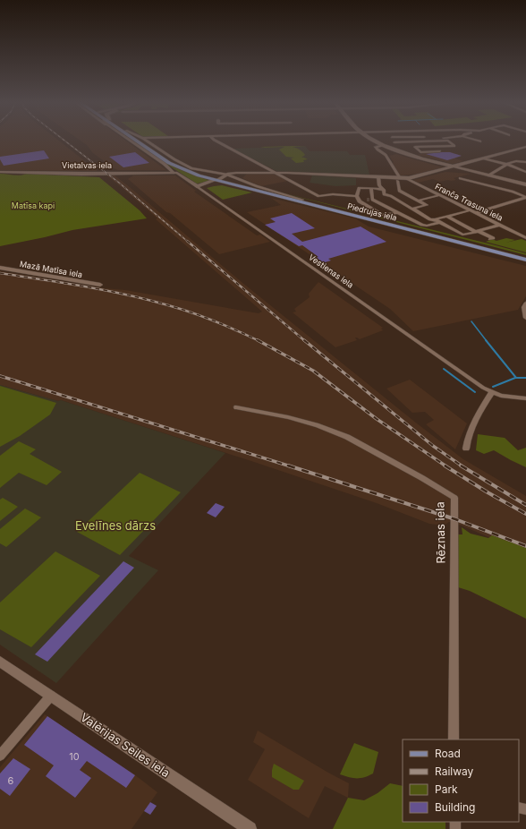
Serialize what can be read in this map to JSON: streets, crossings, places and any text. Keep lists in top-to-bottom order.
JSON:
{
  "streets": {
    "main road": ["Piedrujas iela", "Vestienas iela"],
    "street": [
      "Vietalvas iela",
      "Franča Trasuna iela",
      "Mazā Matīsa iela",
      "Rēznas iela",
      "Valērijas Seiles iela"
    ]
  },
  "crossings": [
    ["Vietalvas iela", "Vestienas iela"],
    ["Piedrujas iela", "Vestienas iela"]
  ],
  "parks": ["Matīsa kapi", "Evelīnes dārzs"],
  "house_numbers": ["10", "6"],
  "legend": [
    "Road",
    "Railway",
    "Park",
    "Building"
  ]
}
